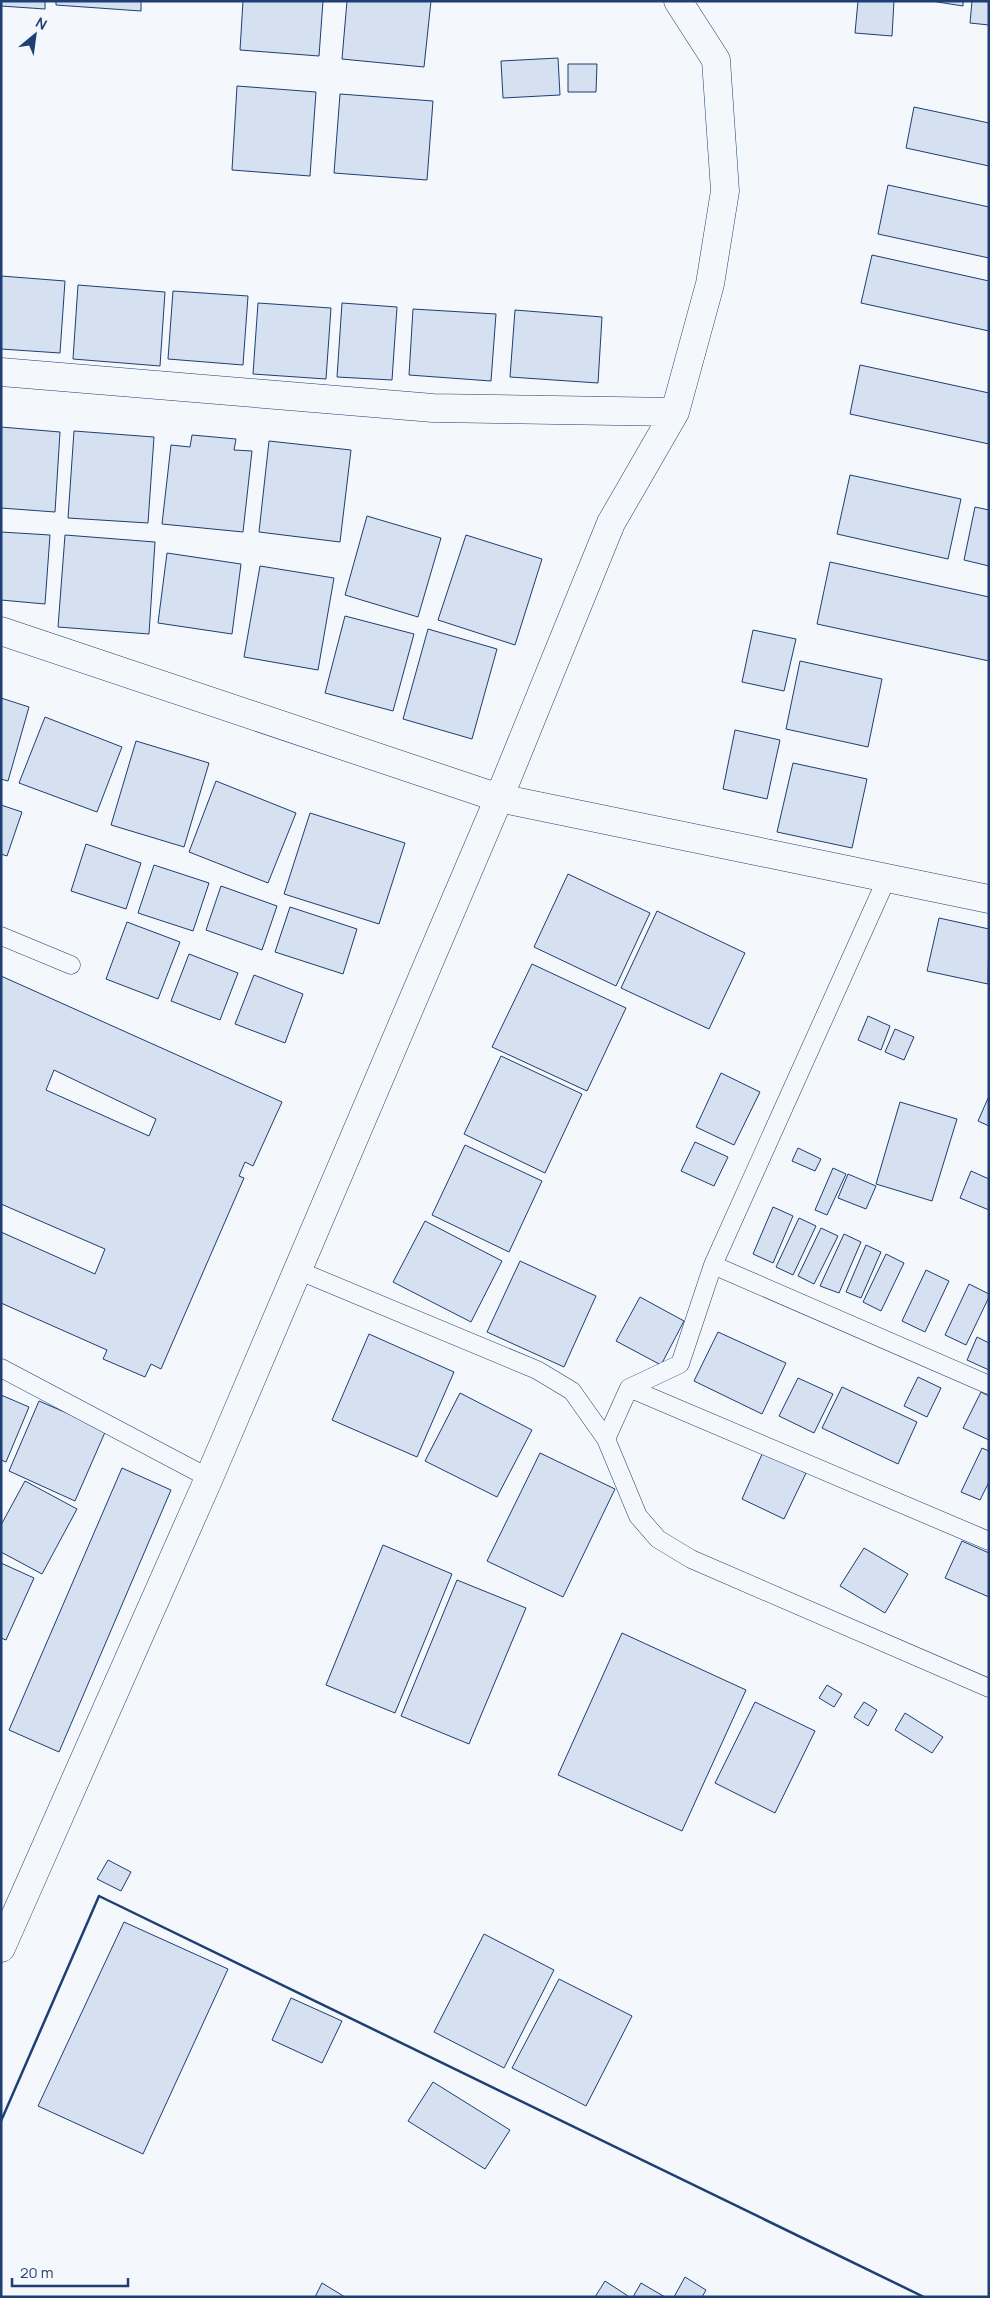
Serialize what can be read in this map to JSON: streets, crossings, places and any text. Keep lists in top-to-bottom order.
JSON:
{
  "scale_bar": "20 m",
  "north": "top right"
}
